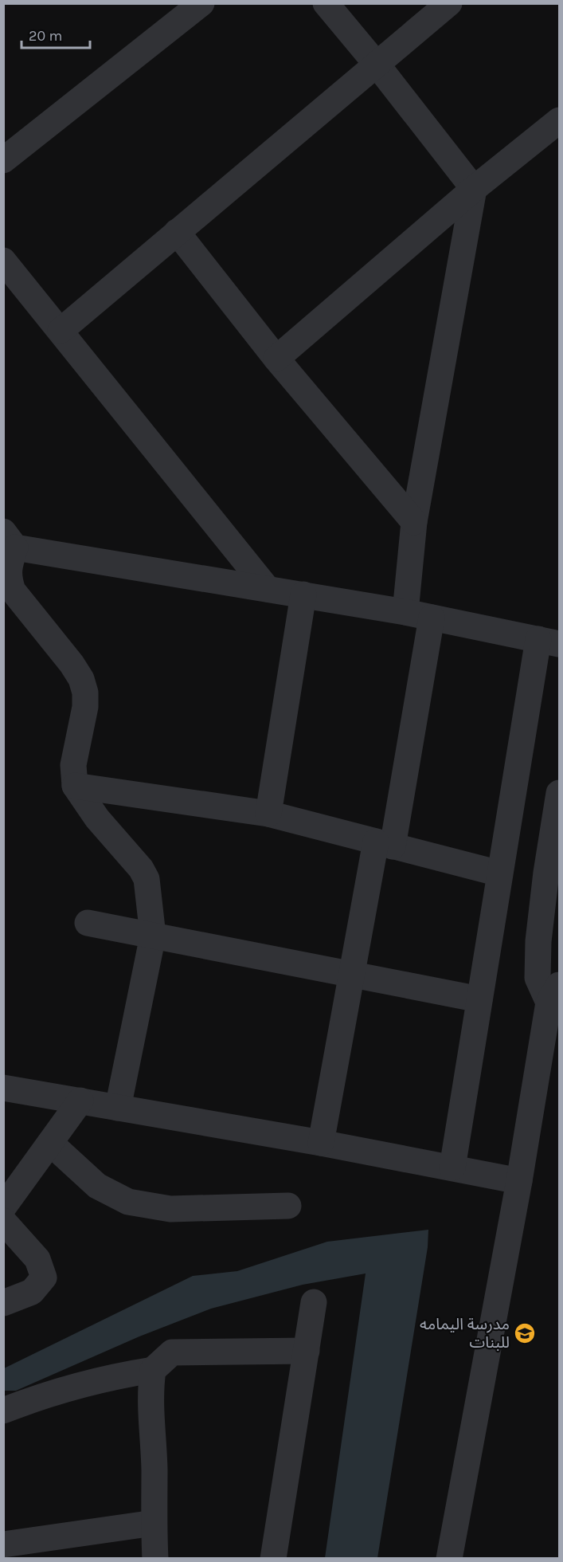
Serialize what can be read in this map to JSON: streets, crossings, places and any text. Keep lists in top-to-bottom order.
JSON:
{
  "places": {
    "school or university": ["مدرسة اليمامه للبنات"]
  },
  "scale_bar": "20 m"
}
